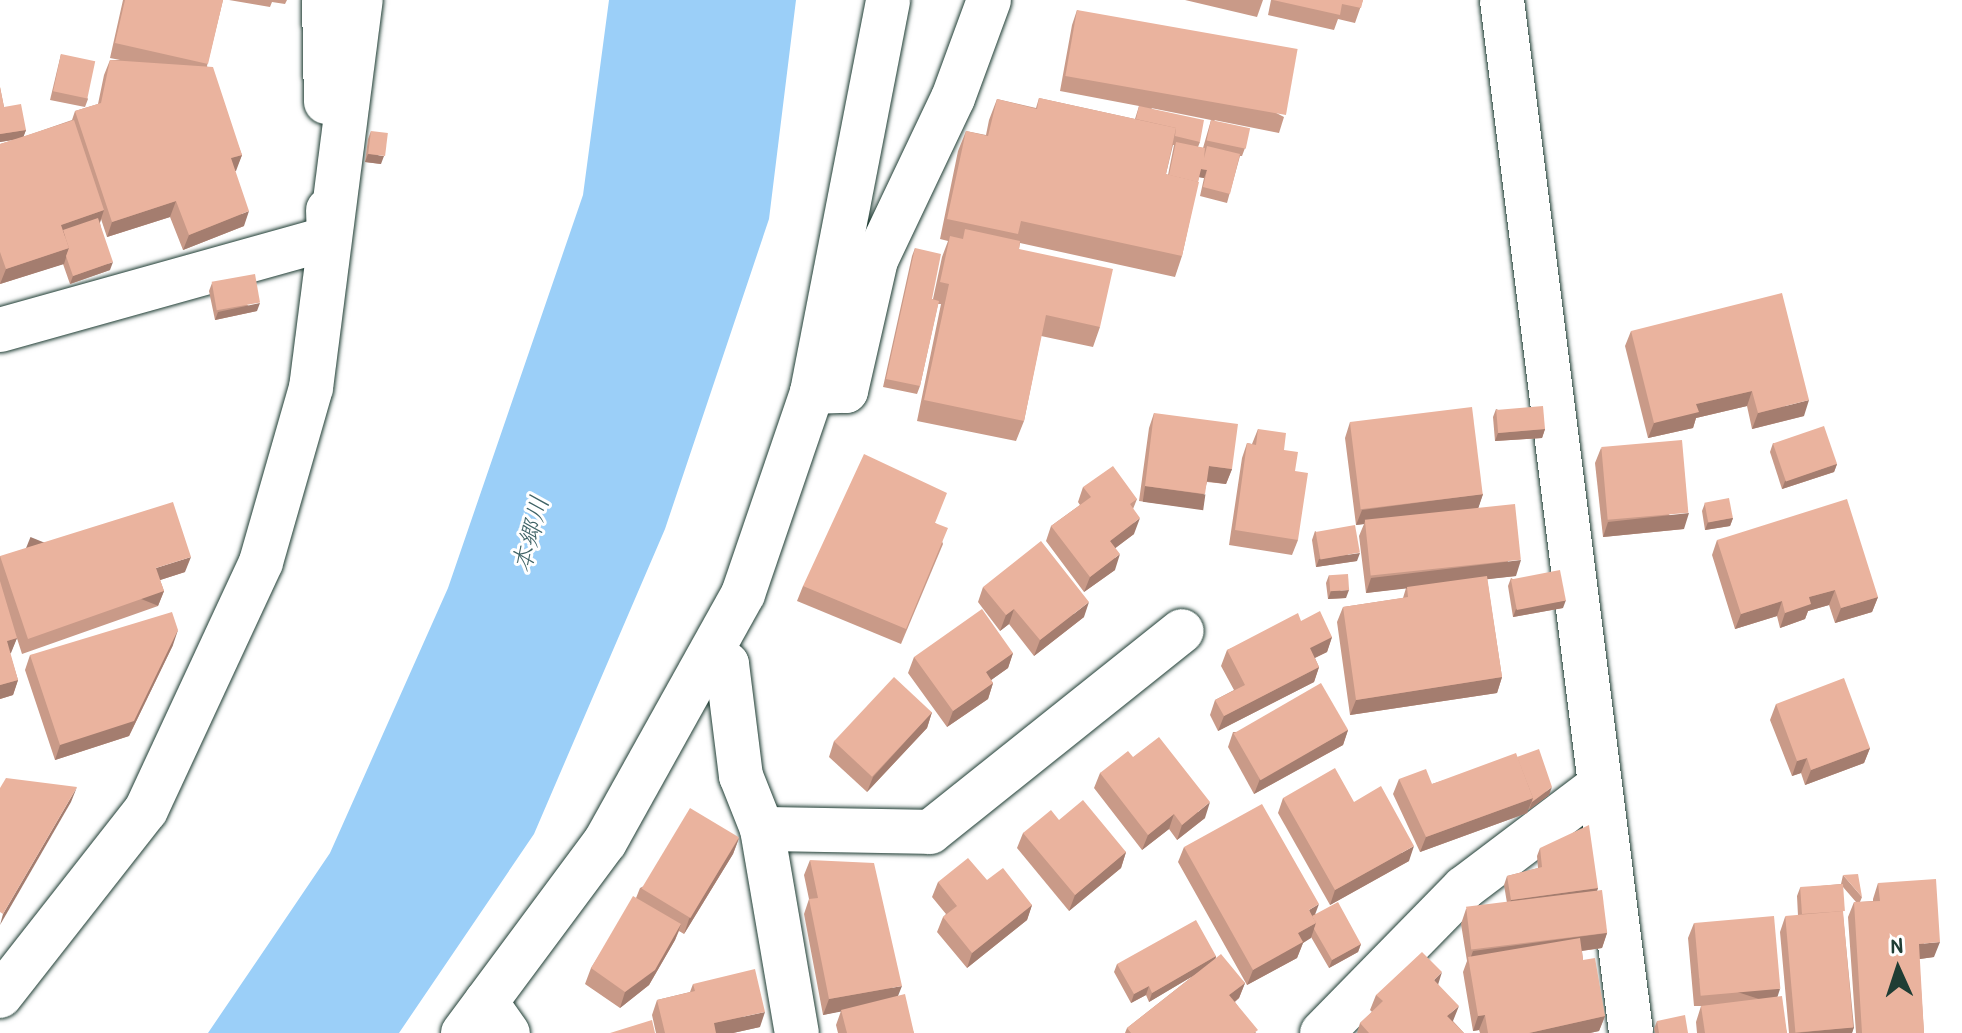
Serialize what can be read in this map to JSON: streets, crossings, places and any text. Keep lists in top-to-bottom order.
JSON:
{
  "water": ["本郷川"],
  "north": "top"
}
